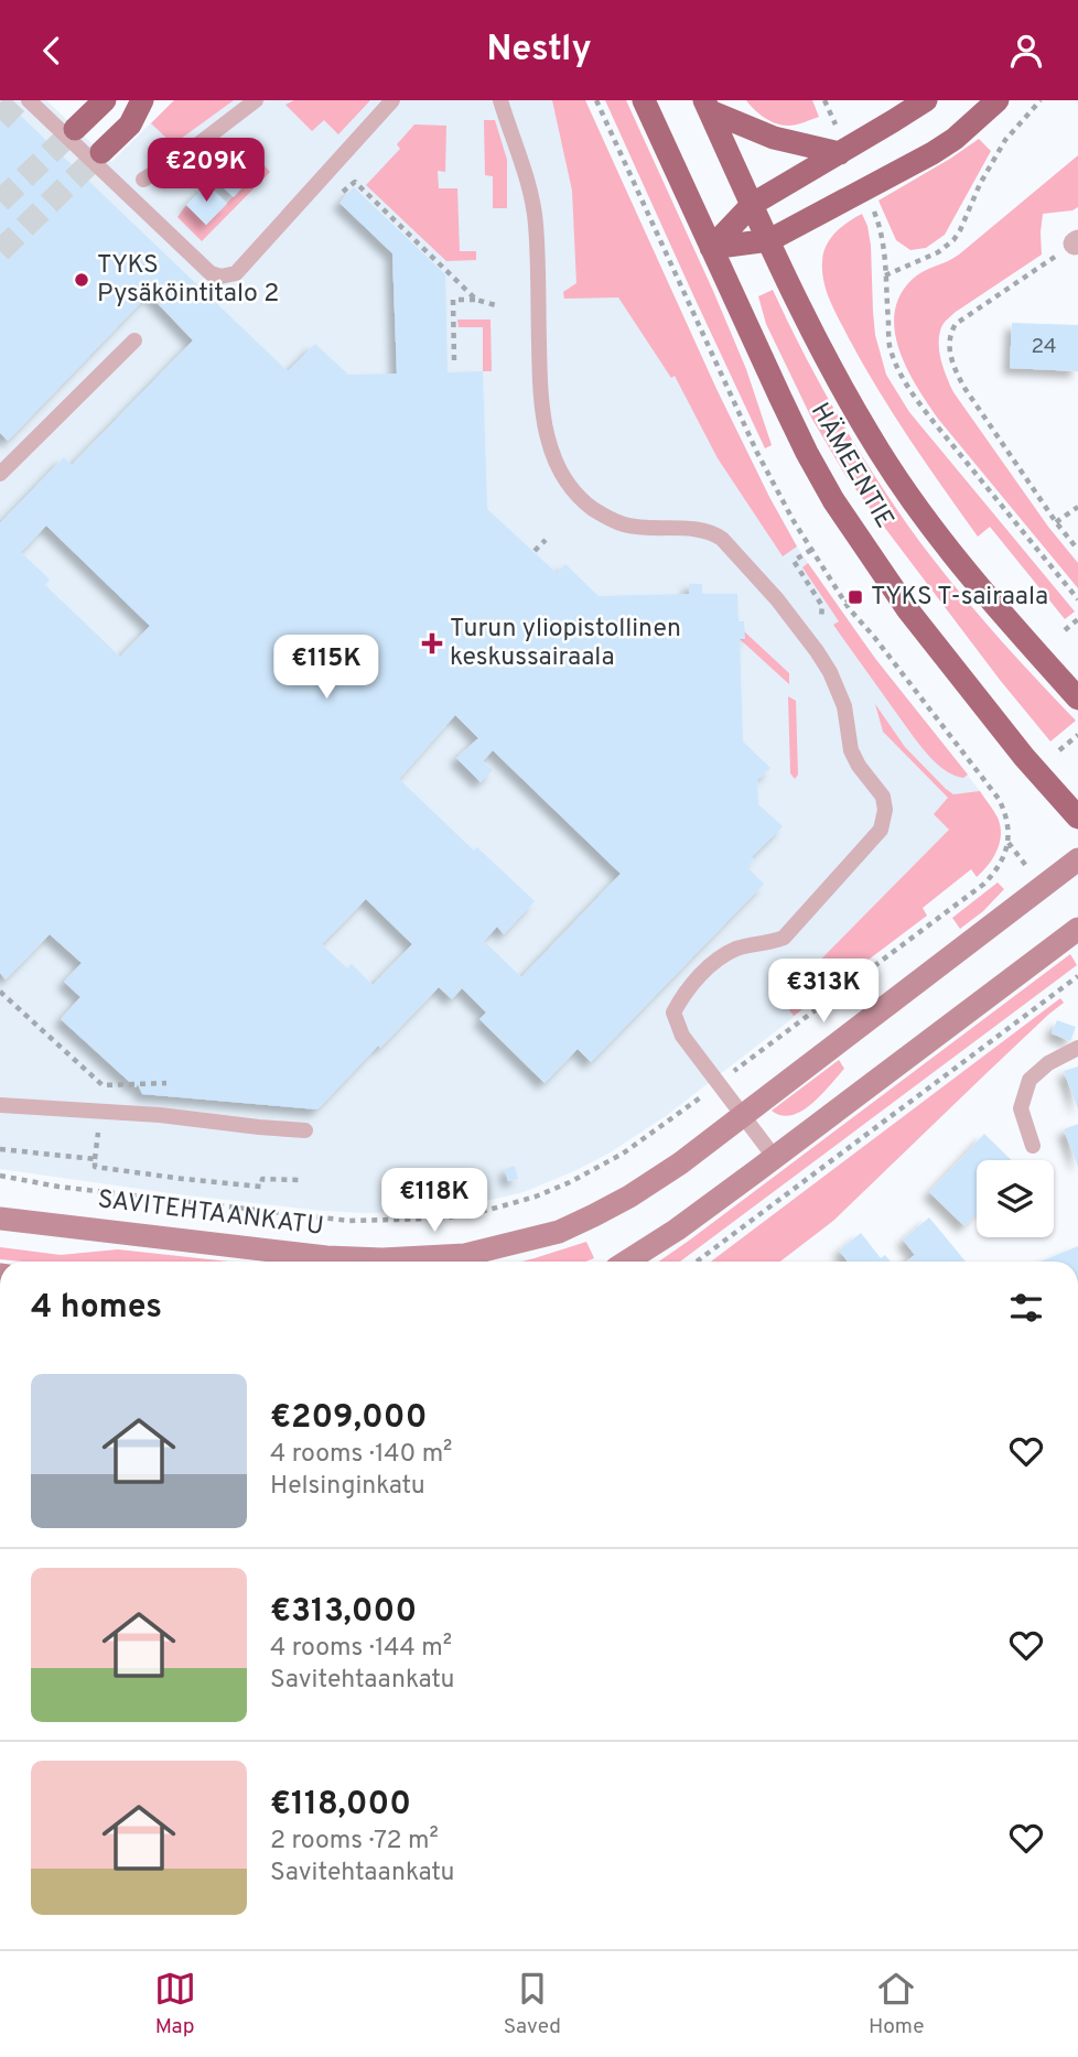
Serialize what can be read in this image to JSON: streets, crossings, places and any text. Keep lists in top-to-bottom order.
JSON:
{
  "streets": {
    "highway": ["HÄMEENTIE"],
    "main road": ["SAVITEHTAANKATU"]
  },
  "places": {
    "other": ["TYKS Pysäköintitalo 2"],
    "transit": ["TYKS T-sairaala"],
    "health": ["Turun yliopistollinen keskussairaala"]
  },
  "house_numbers": ["24"],
  "page": {
    "header": "Nestly",
    "price": [
      "€209K",
      "€115K",
      "€313K",
      "€118K"
    ],
    "heading": "4 homes",
    "list": [
      {
        "name": "€209,000",
        "note": "4 rooms · 140 m² · Helsinginkatu"
      },
      {
        "name": "€313,000",
        "note": "4 rooms · 144 m² · Savitehtaankatu"
      },
      {
        "name": "€118,000",
        "note": "2 rooms · 72 m² · Savitehtaankatu"
      }
    ],
    "tabs": ["Map", "Saved", "Home"]
  }
}
